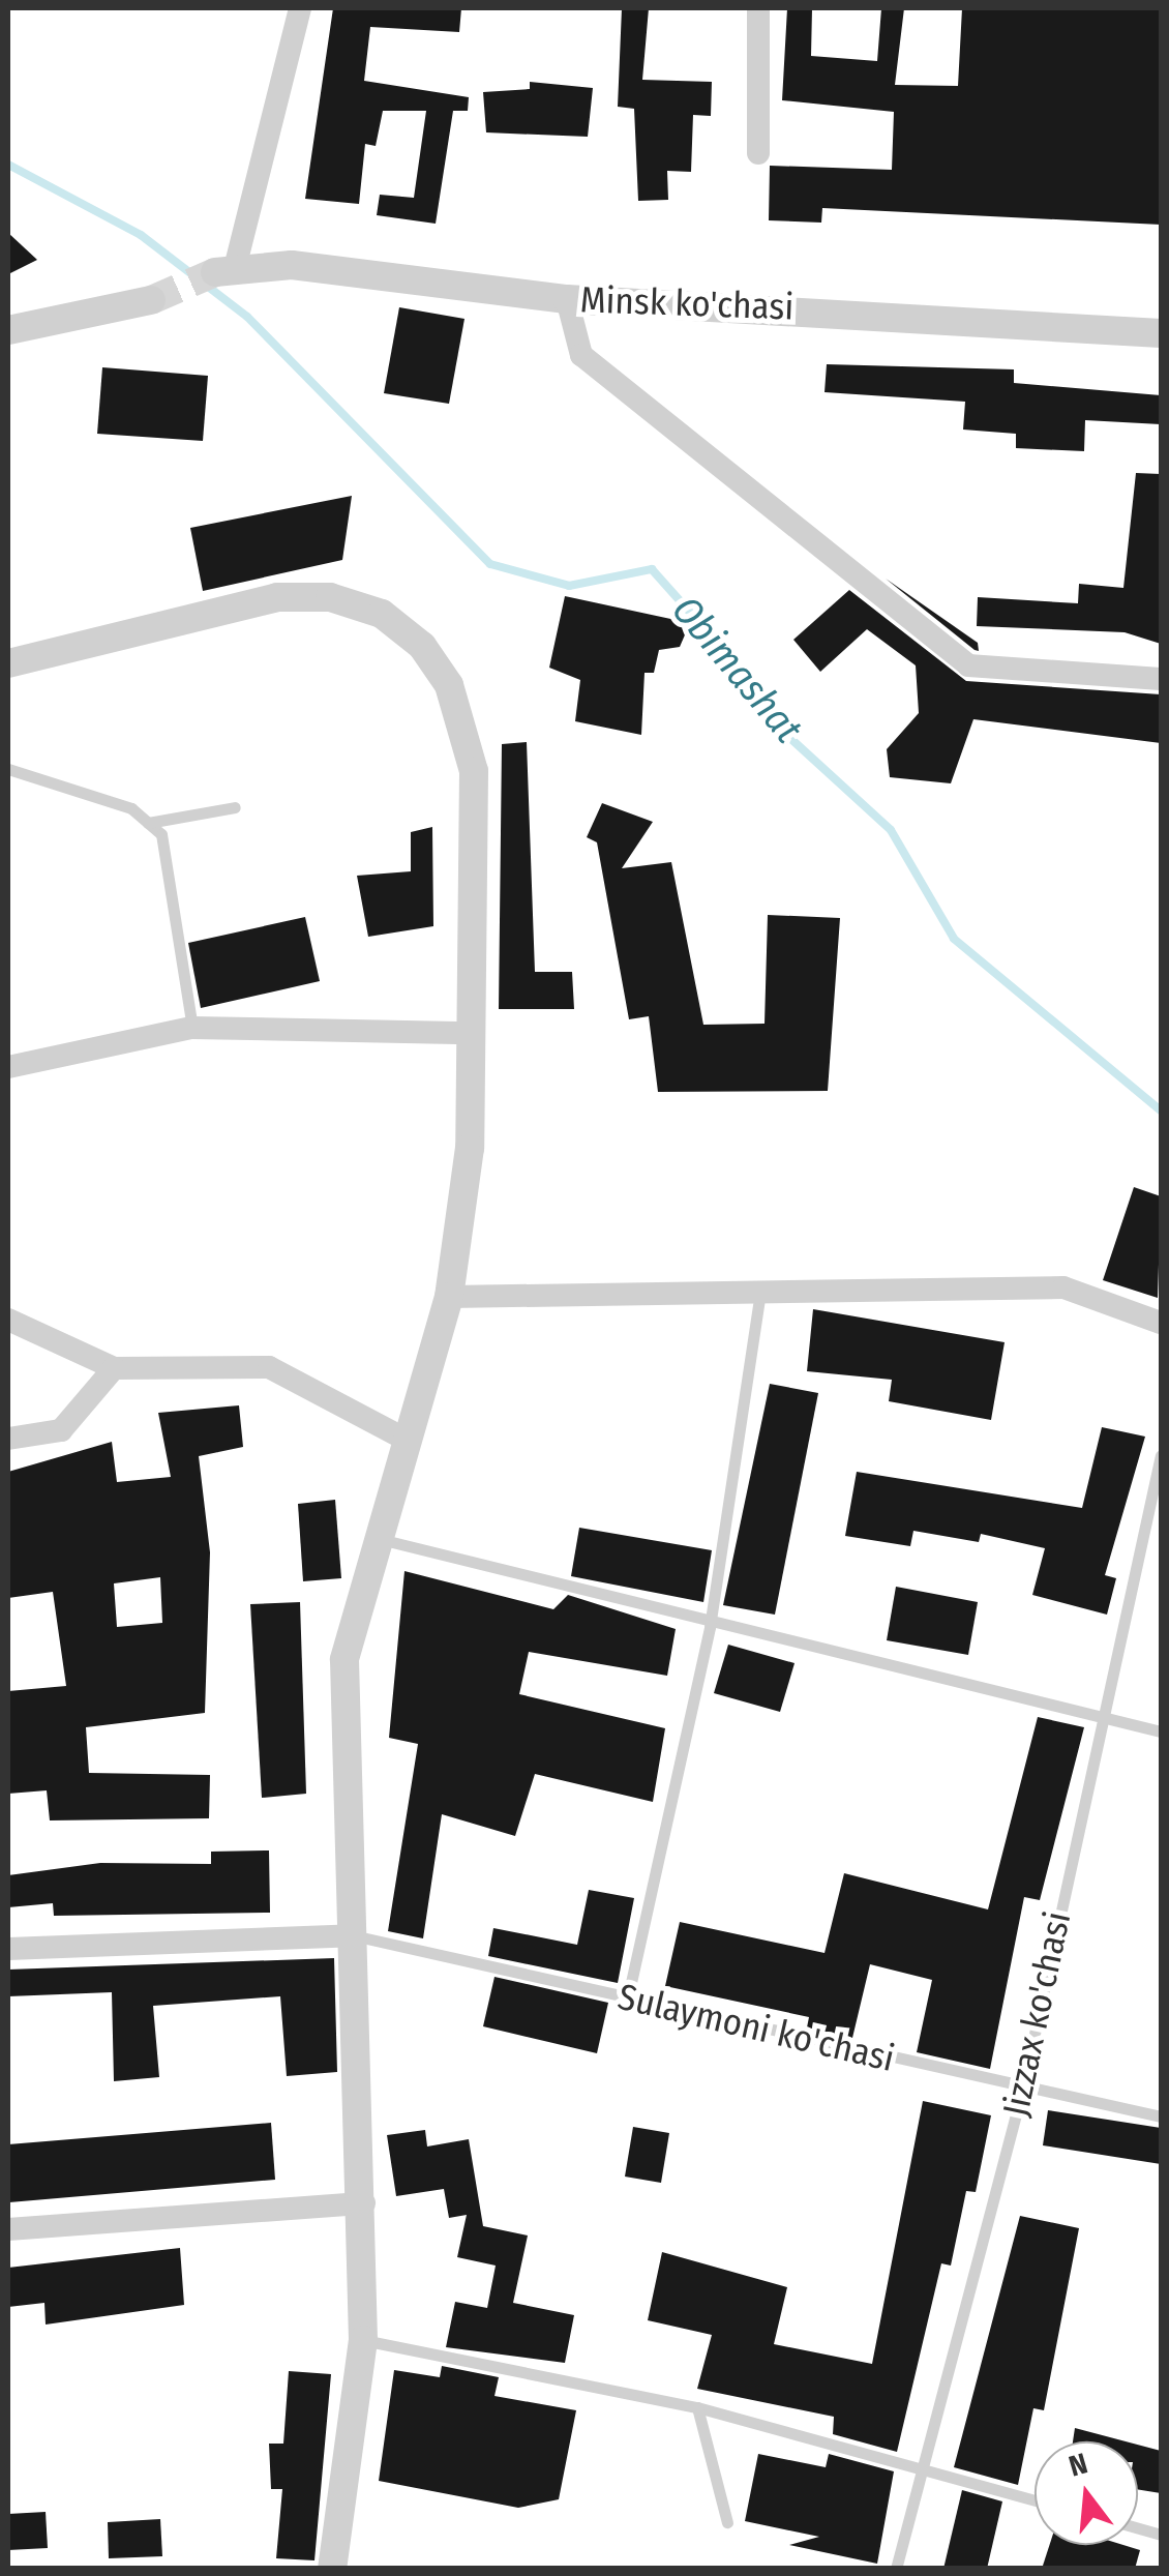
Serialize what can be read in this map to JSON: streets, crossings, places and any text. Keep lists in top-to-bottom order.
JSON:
{
  "streets": {
    "street": ["Minsk ko'chasi"],
    "lane": ["Jizzax ko'chasi", "Sulaymoni ko'chasi"]
  },
  "crossings": [
    ["Jizzax ko'chasi", "Sulaymoni ko'chasi"]
  ],
  "water": ["Obimashat"],
  "north": "top"
}
